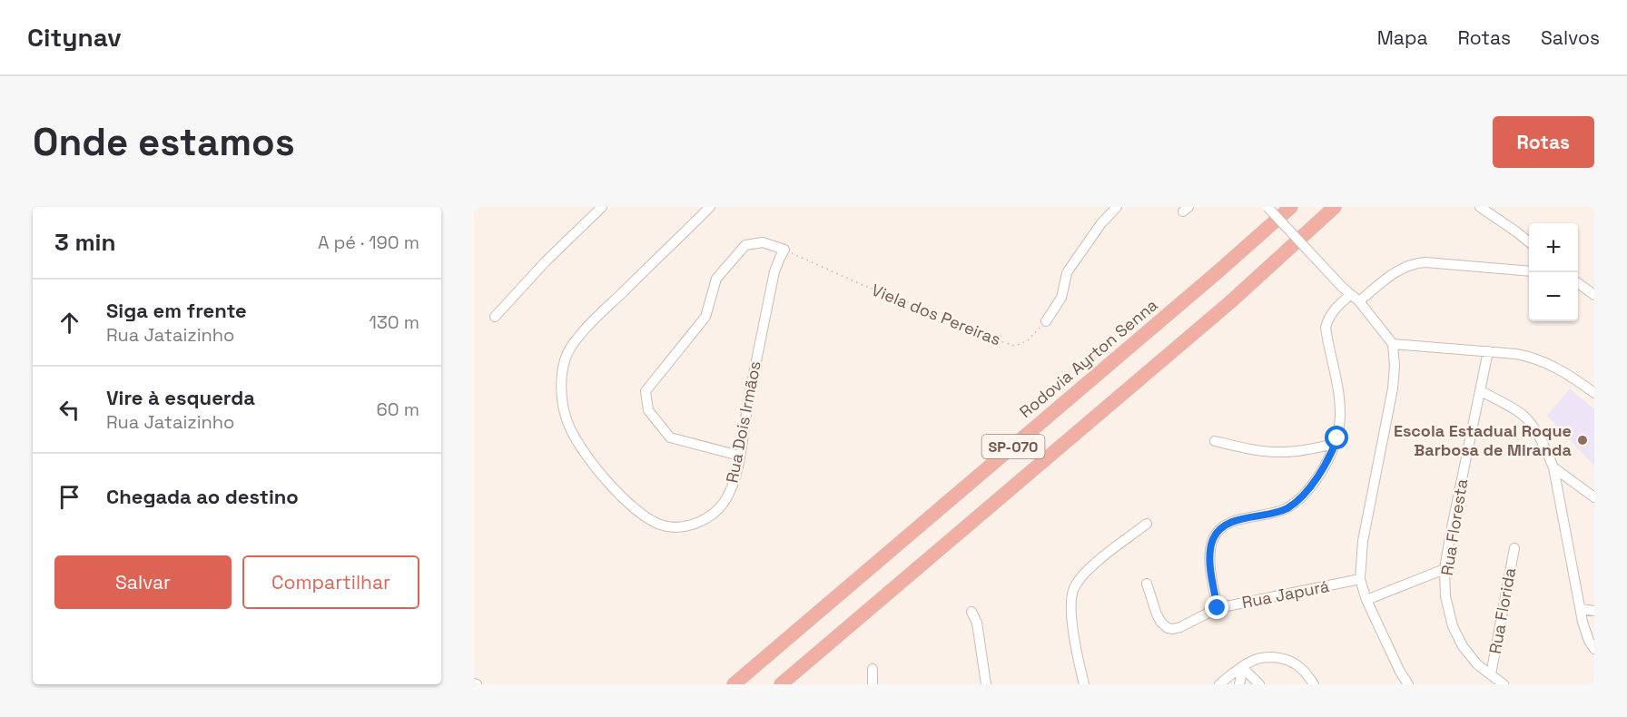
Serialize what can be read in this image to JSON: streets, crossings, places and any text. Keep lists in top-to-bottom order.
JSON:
{
  "streets": {
    "highway": ["Rodovia Ayrton Senna", "SP-070"],
    "street": [
      "Rua Dois Irmãos",
      "Rua Floresta",
      "Rua Japurá",
      "Rua Florida"
    ],
    "path": ["Viela dos Pereiras"]
  },
  "crossings": [
    ["Viela dos Pereiras", "Rua Dois Irmãos"],
    ["Rua Floresta", "Rua Florida"]
  ],
  "places": ["Escola Estadual Roque Barbosa de Miranda"],
  "page": {
    "header": "Citynav",
    "nav": ["Mapa", "Rotas", "Salvos"],
    "buttons": [
      "Rotas",
      ["Salvar", "Compartilhar"]
    ],
    "title": "Onde estamos",
    "heading": ["3 min", "A pé · 190 m"],
    "map_buttons": ["+", "−"],
    "list": [
      ["Siga em frente", "Rua Jataizinho", "130 m"],
      ["Vire à esquerda", "Rua Jataizinho", "60 m"],
      "Chegada ao destino"
    ]
  }
}
